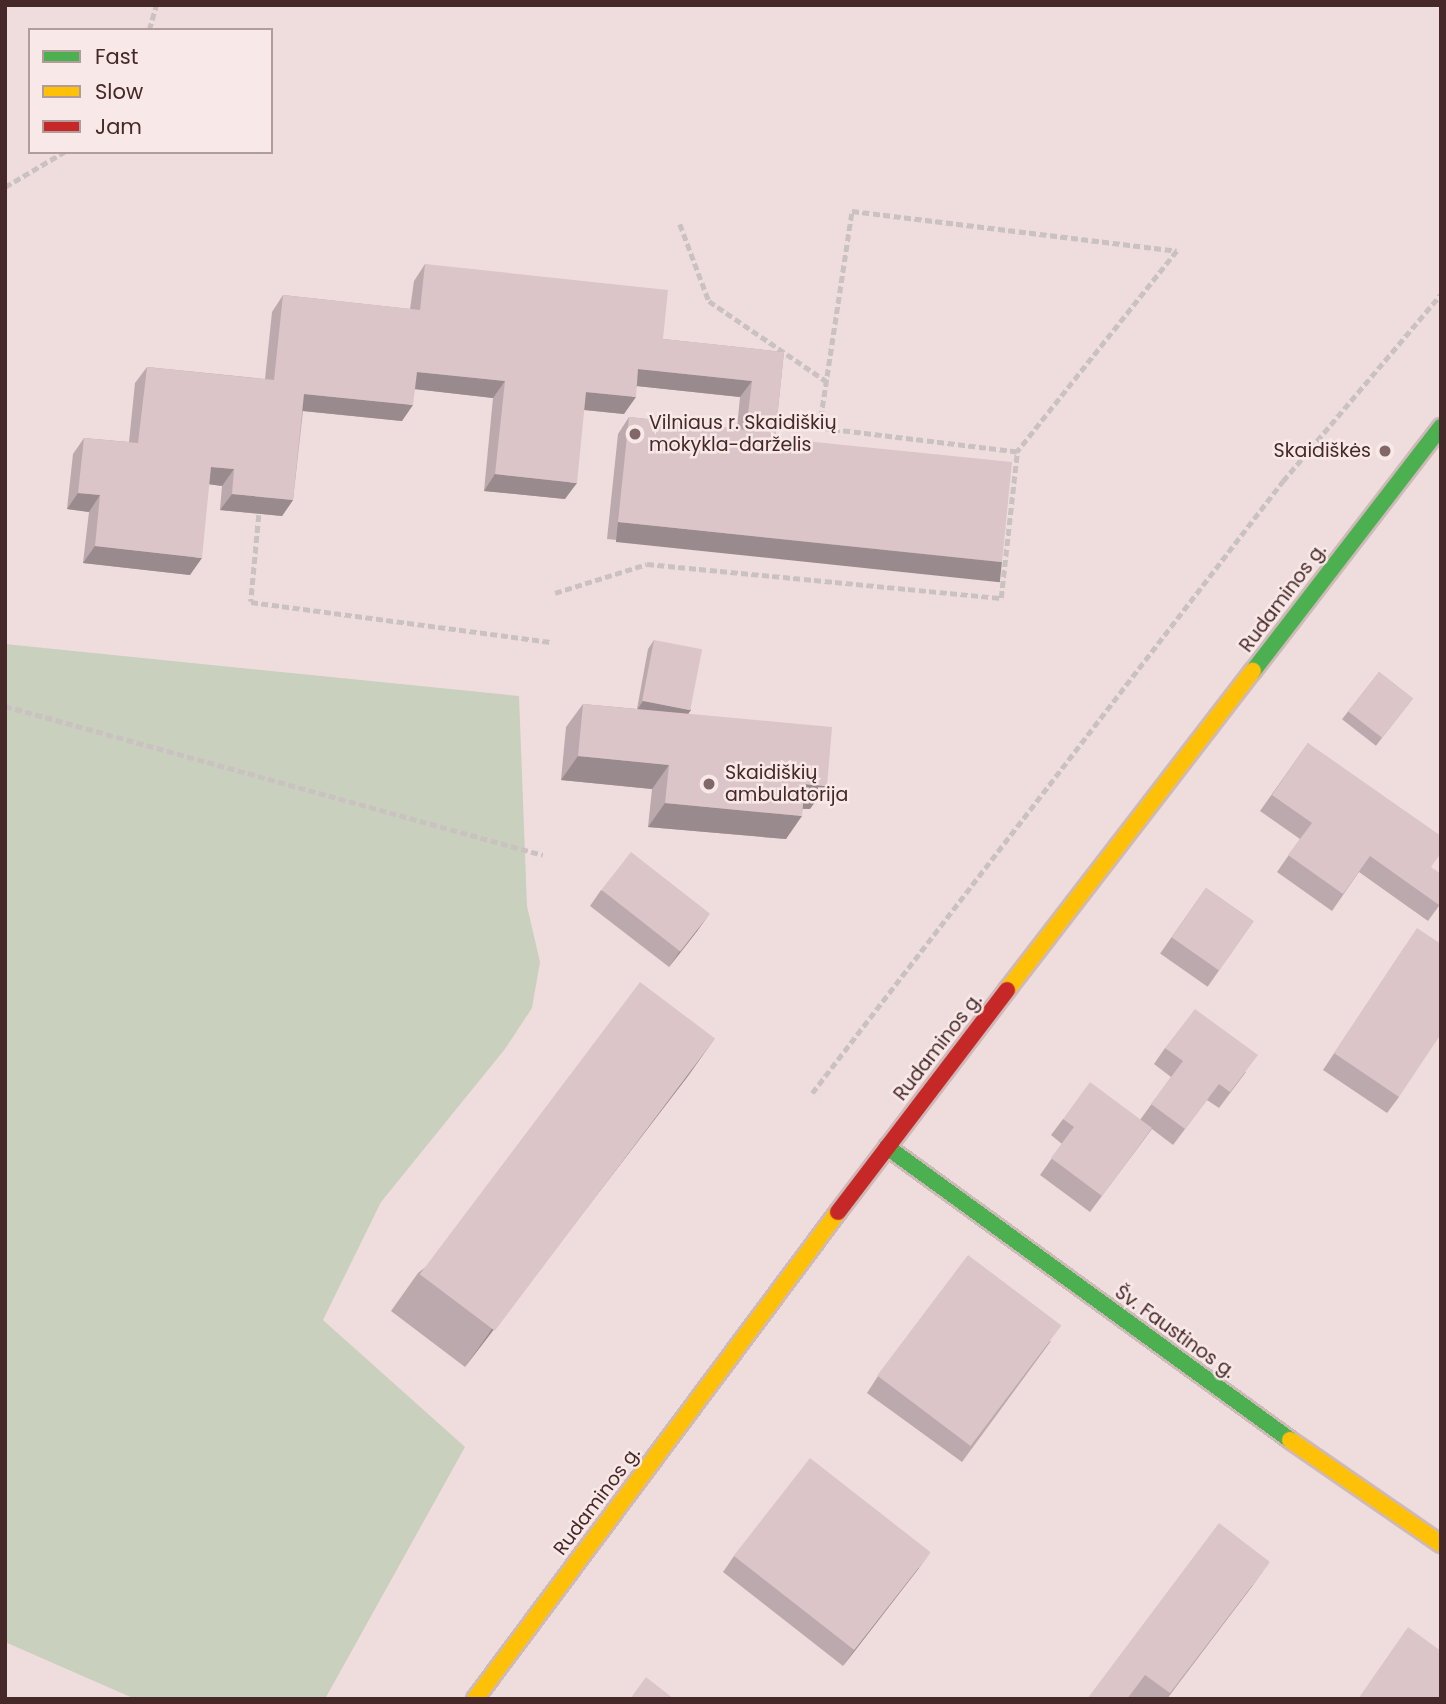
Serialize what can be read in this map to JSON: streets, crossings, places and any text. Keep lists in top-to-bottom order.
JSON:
{
  "streets": {
    "main road": ["Rudaminos g.", "Šv. Faustinos g."]
  },
  "crossings": [
    ["Rudaminos g.", "Šv. Faustinos g."]
  ],
  "places": ["Vilniaus r. Skaidiškių mokykla-darželis", "Skaidiškės", "Skaidiškių ambulatorija"],
  "legend": ["Fast", "Slow", "Jam"]
}
